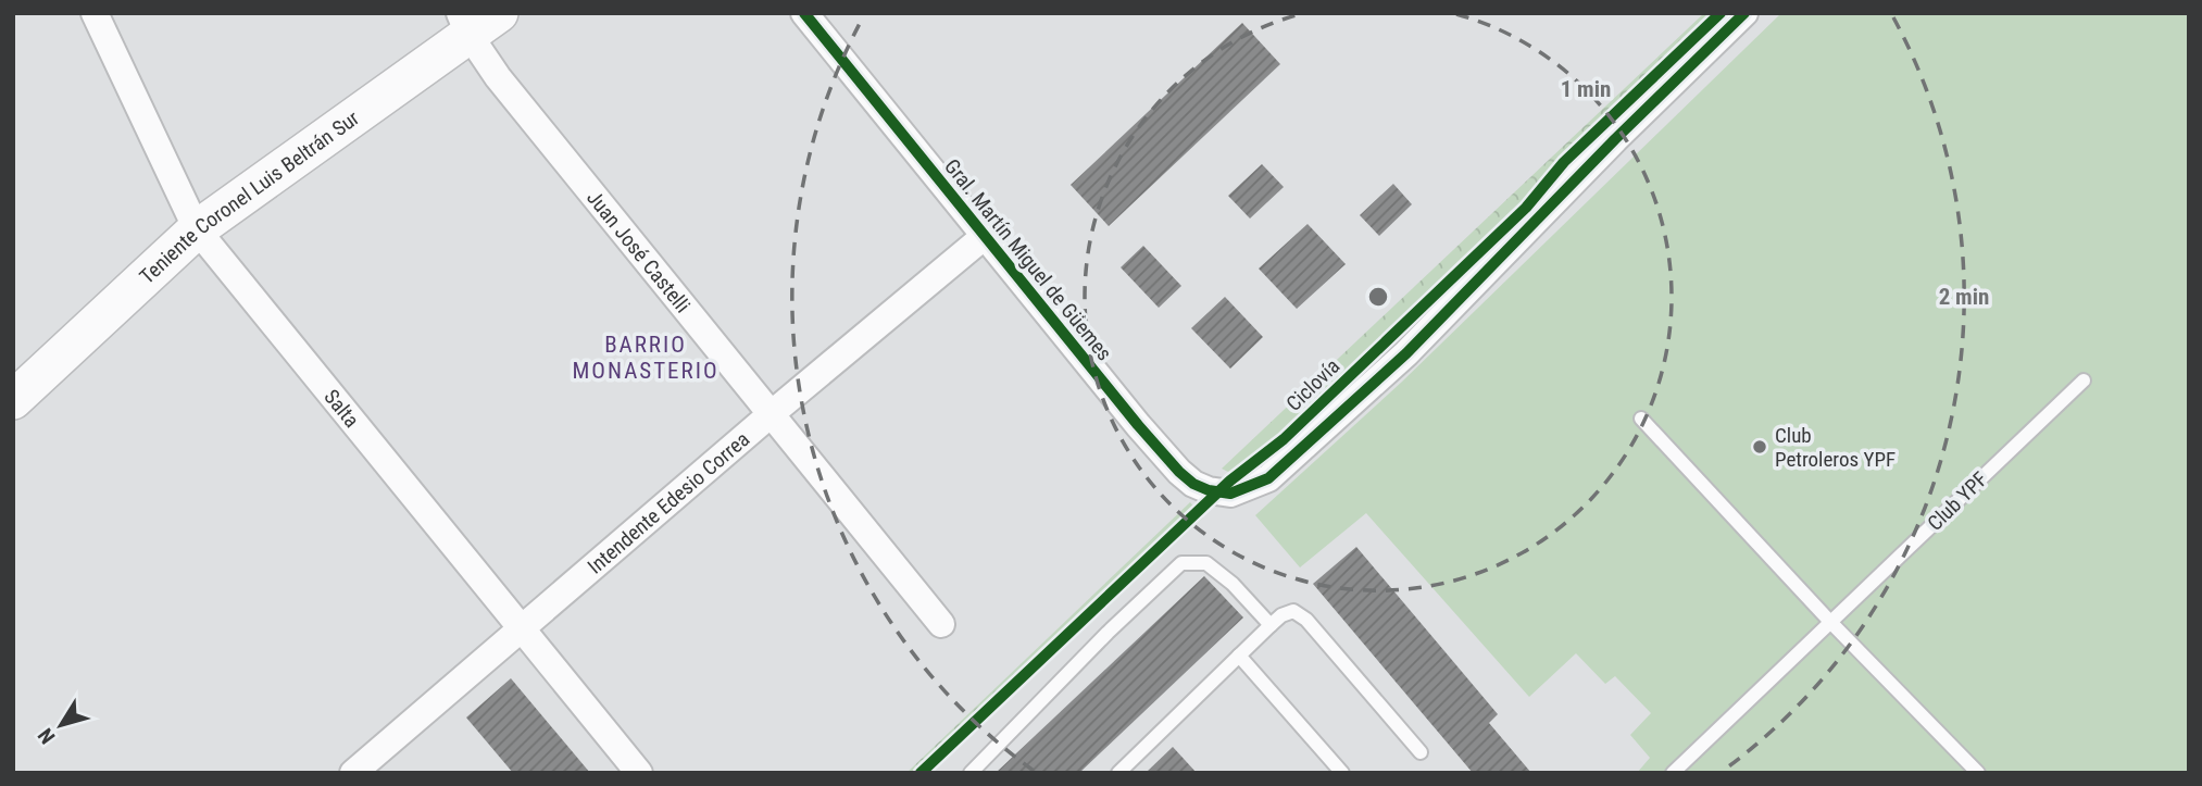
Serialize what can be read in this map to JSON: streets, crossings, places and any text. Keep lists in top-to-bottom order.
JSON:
{
  "streets": {
    "street": [
      "Teniente Coronel Luis Beltrán Sur",
      "Juan José Castelli",
      "Gral. Martín Miguel de Güemes",
      "Salta",
      "Intendente Edesio Correa"
    ],
    "lane": ["Club YPF"],
    "cycle path": ["Ciclovía"]
  },
  "crossings": [
    ["Teniente Coronel Luis Beltrán Sur", "Juan José Castelli"],
    ["Teniente Coronel Luis Beltrán Sur", "Salta"],
    ["Juan José Castelli", "Intendente Edesio Correa"],
    ["Gral. Martín Miguel de Güemes", "Intendente Edesio Correa"],
    ["Salta", "Intendente Edesio Correa"]
  ],
  "districts": ["BARRIO MONASTERIO"],
  "places": ["Club Petroleros YPF"],
  "north": "bottom left",
  "rings": ["1 min", "2 min"]
}
